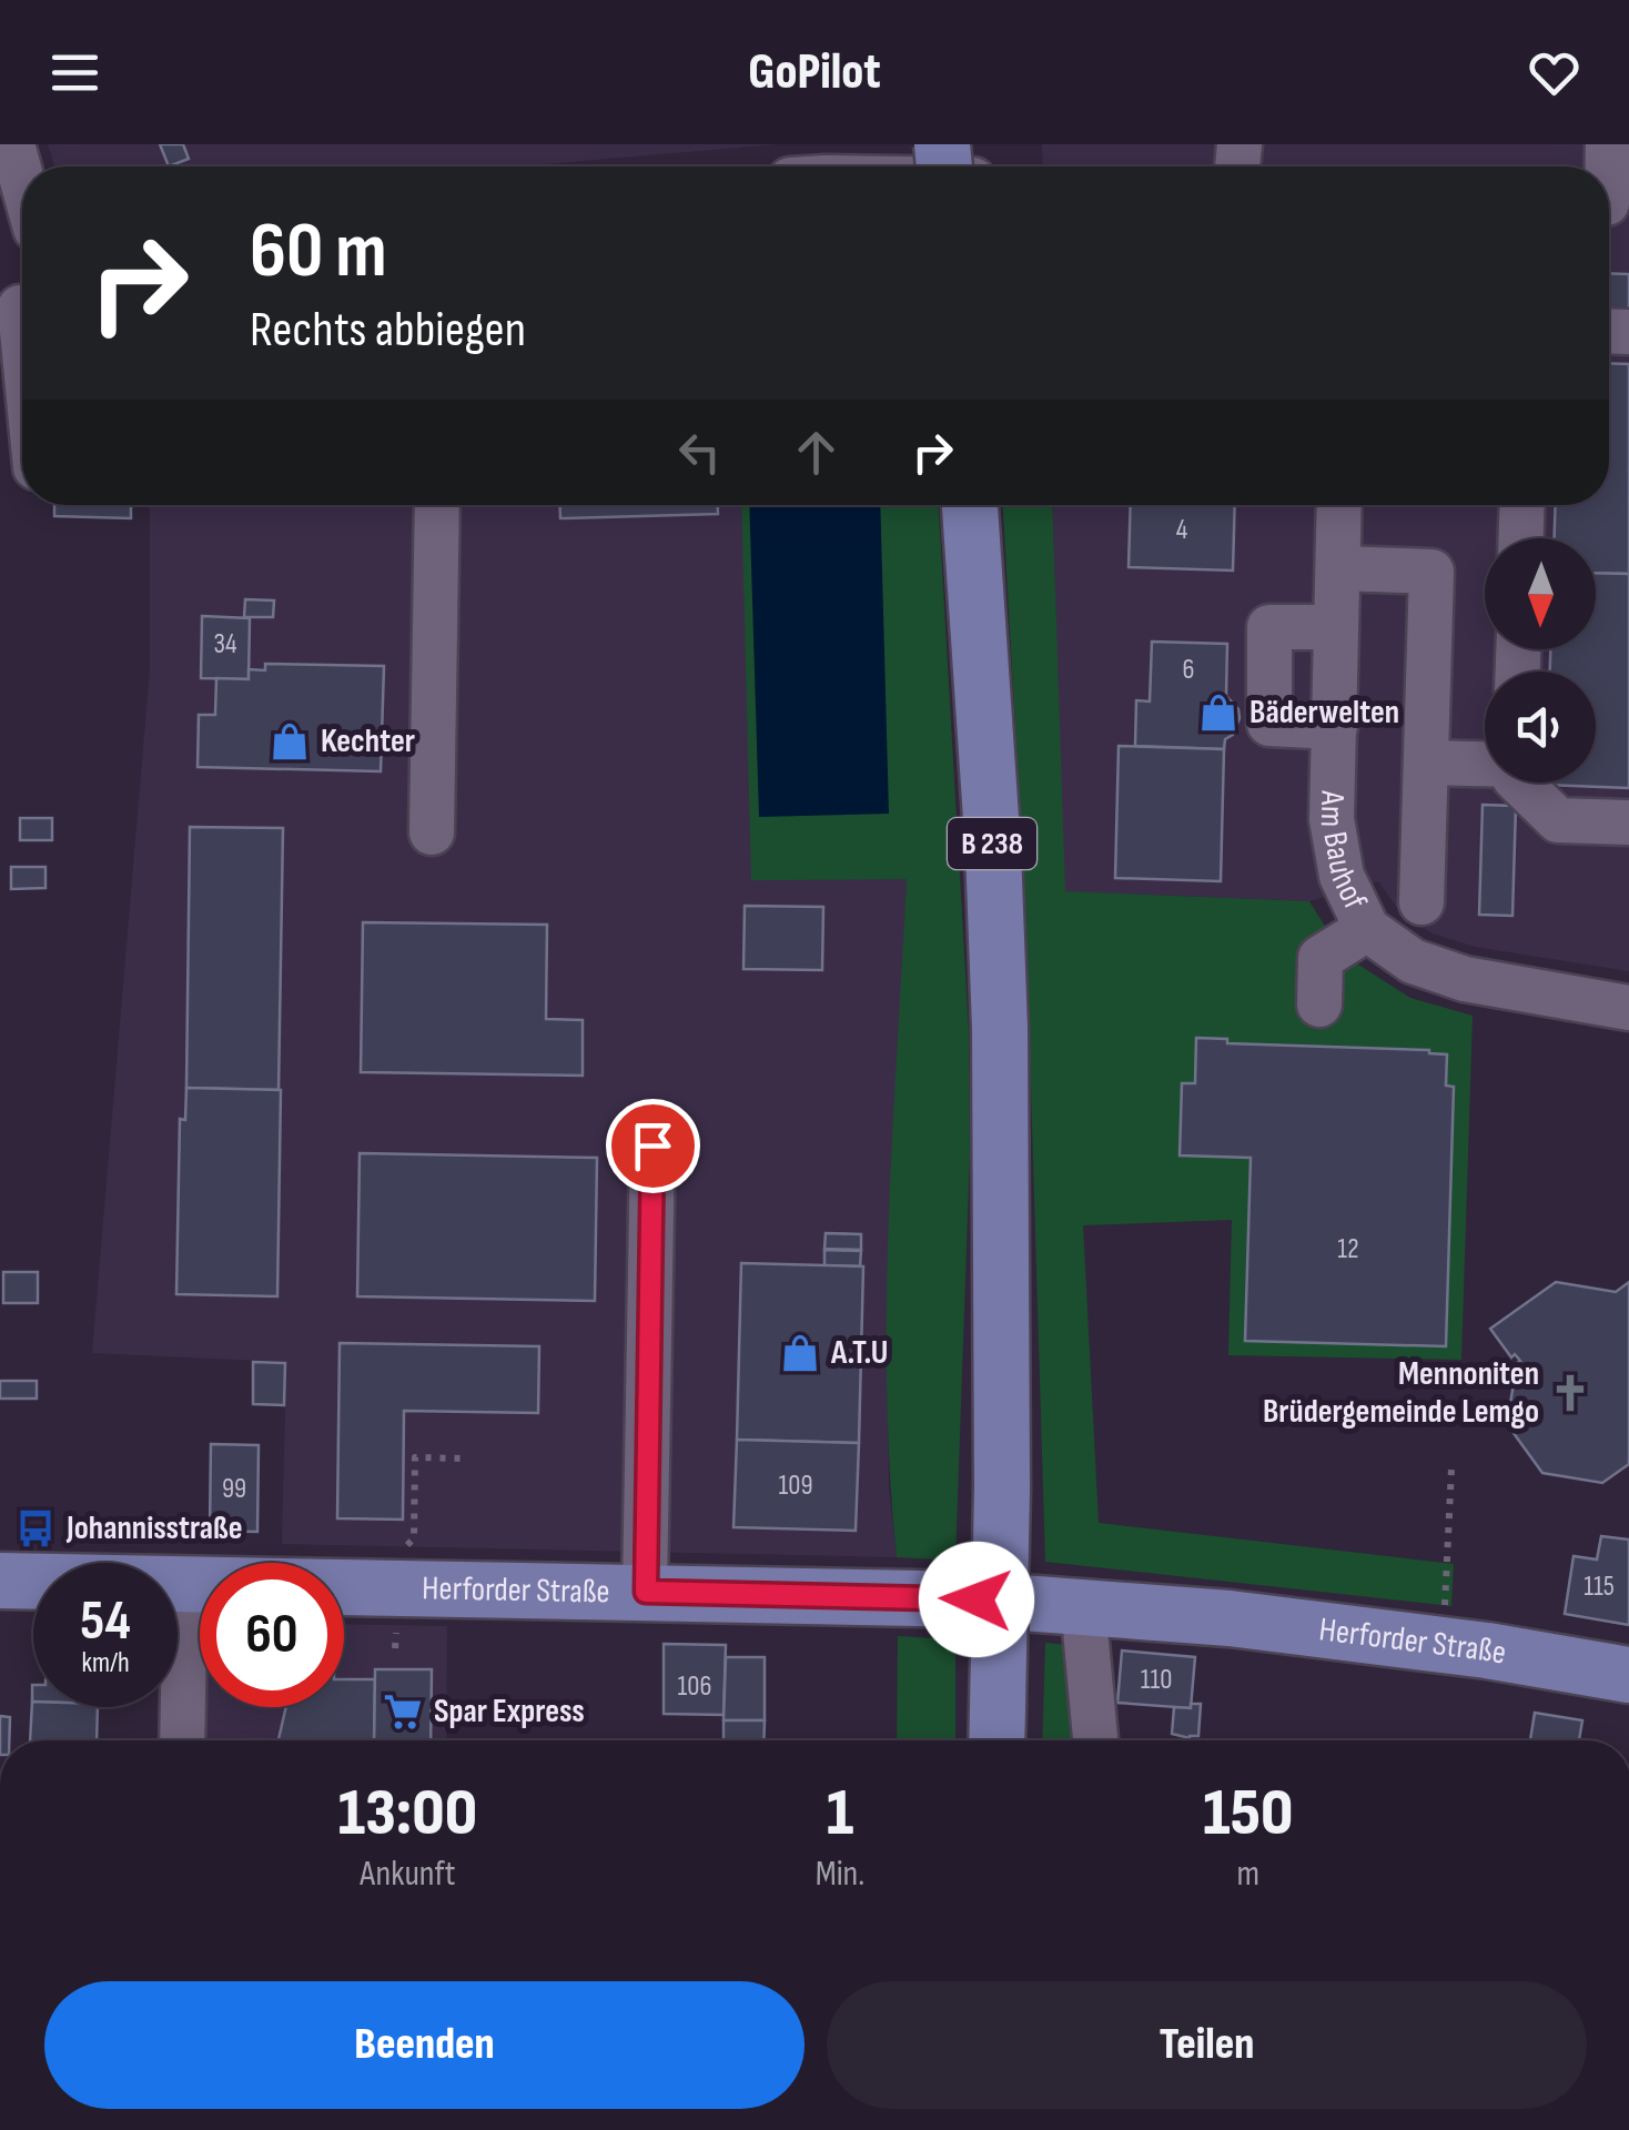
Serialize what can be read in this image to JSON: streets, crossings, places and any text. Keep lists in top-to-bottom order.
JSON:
{
  "streets": {
    "main road": ["B 238", "Herforder Straße"],
    "street": ["Am Bauhof"]
  },
  "places": {
    "shop": ["Bäderwelten", "Kechter", "A.T.U"],
    "church": ["Mennoniten Brüdergemeinde Lemgo"],
    "bus stop": ["Johannisstraße"],
    "supermarket": ["Spar Express"]
  },
  "house_numbers": [
    "4",
    "34",
    "6",
    "12",
    "109",
    "99",
    "115",
    "110",
    "106"
  ],
  "north": "bottom",
  "page": {
    "header": "GoPilot",
    "turn": ["60 m", "Rechts abbiegen"],
    "speed": "54 km/h",
    "limit": "60",
    "eta": [
      "13:00",
      "Ankunft",
      "1",
      "Min.",
      "150",
      "m"
    ],
    "buttons": ["Beenden", "Teilen"]
  }
}
